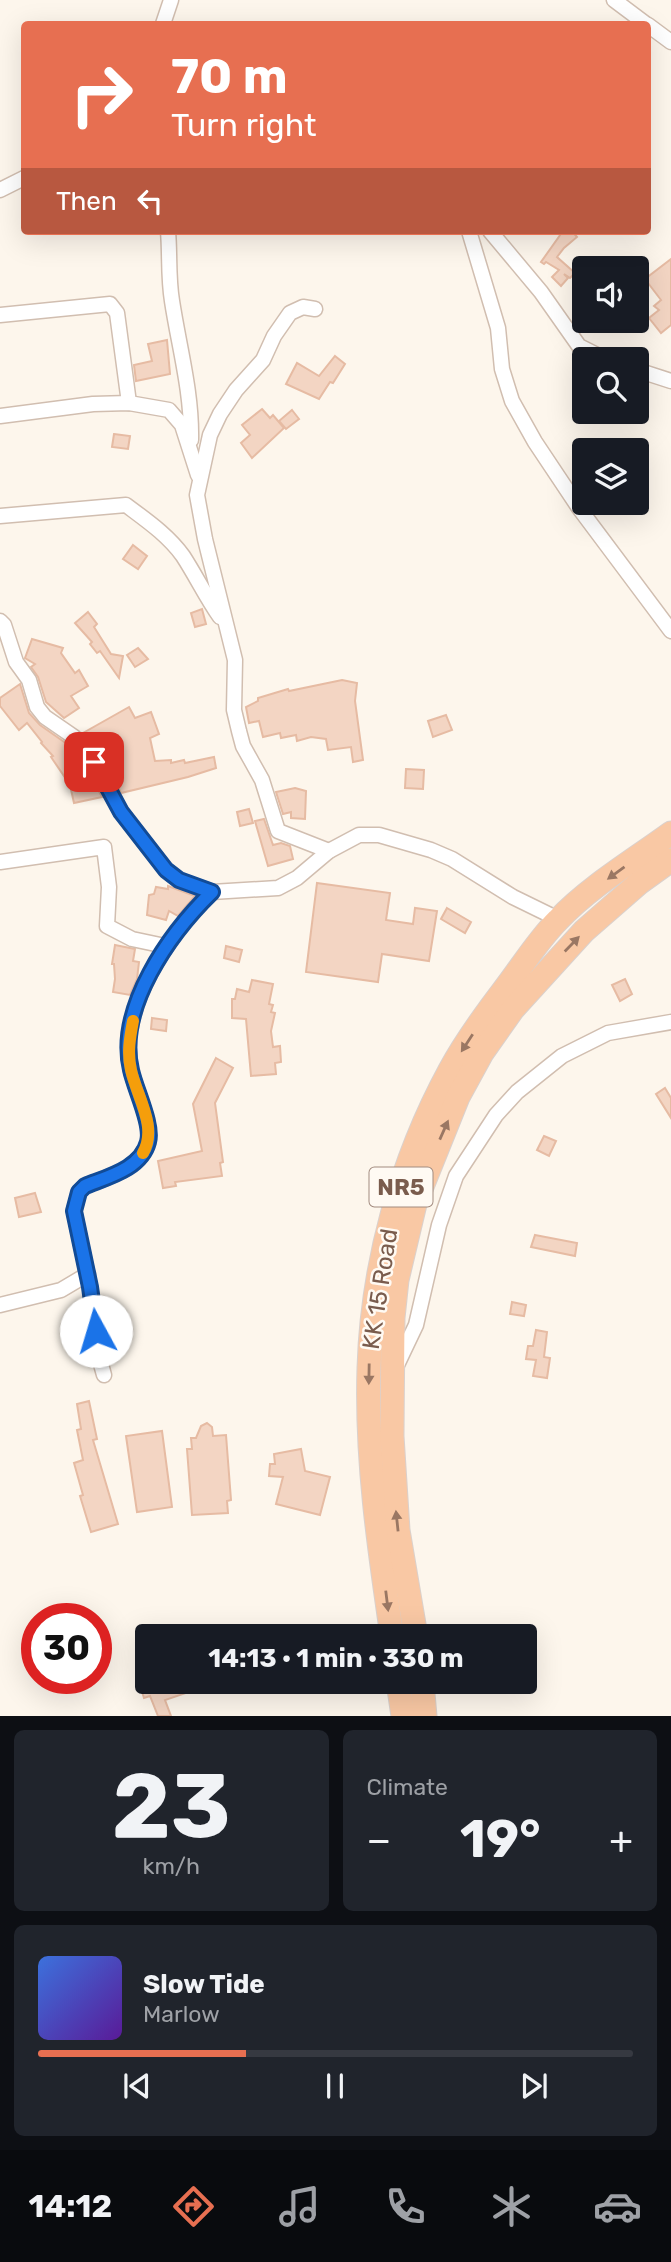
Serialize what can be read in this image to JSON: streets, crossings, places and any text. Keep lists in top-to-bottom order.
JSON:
{
  "streets": {
    "highway": ["NR5", "KK 15 Road"]
  },
  "page": {
    "turn": ["70 m", "Turn right"],
    "then": "Then",
    "limit": "30",
    "trip": "14:13 · 1 min · 330 m",
    "tile": [
      ["23", "km/h"],
      "Climate"
    ],
    "heat": ["−", "19°", "+"],
    "song": ["Slow Tide", "Marlow"],
    "tabs": "14:12"
  }
}
